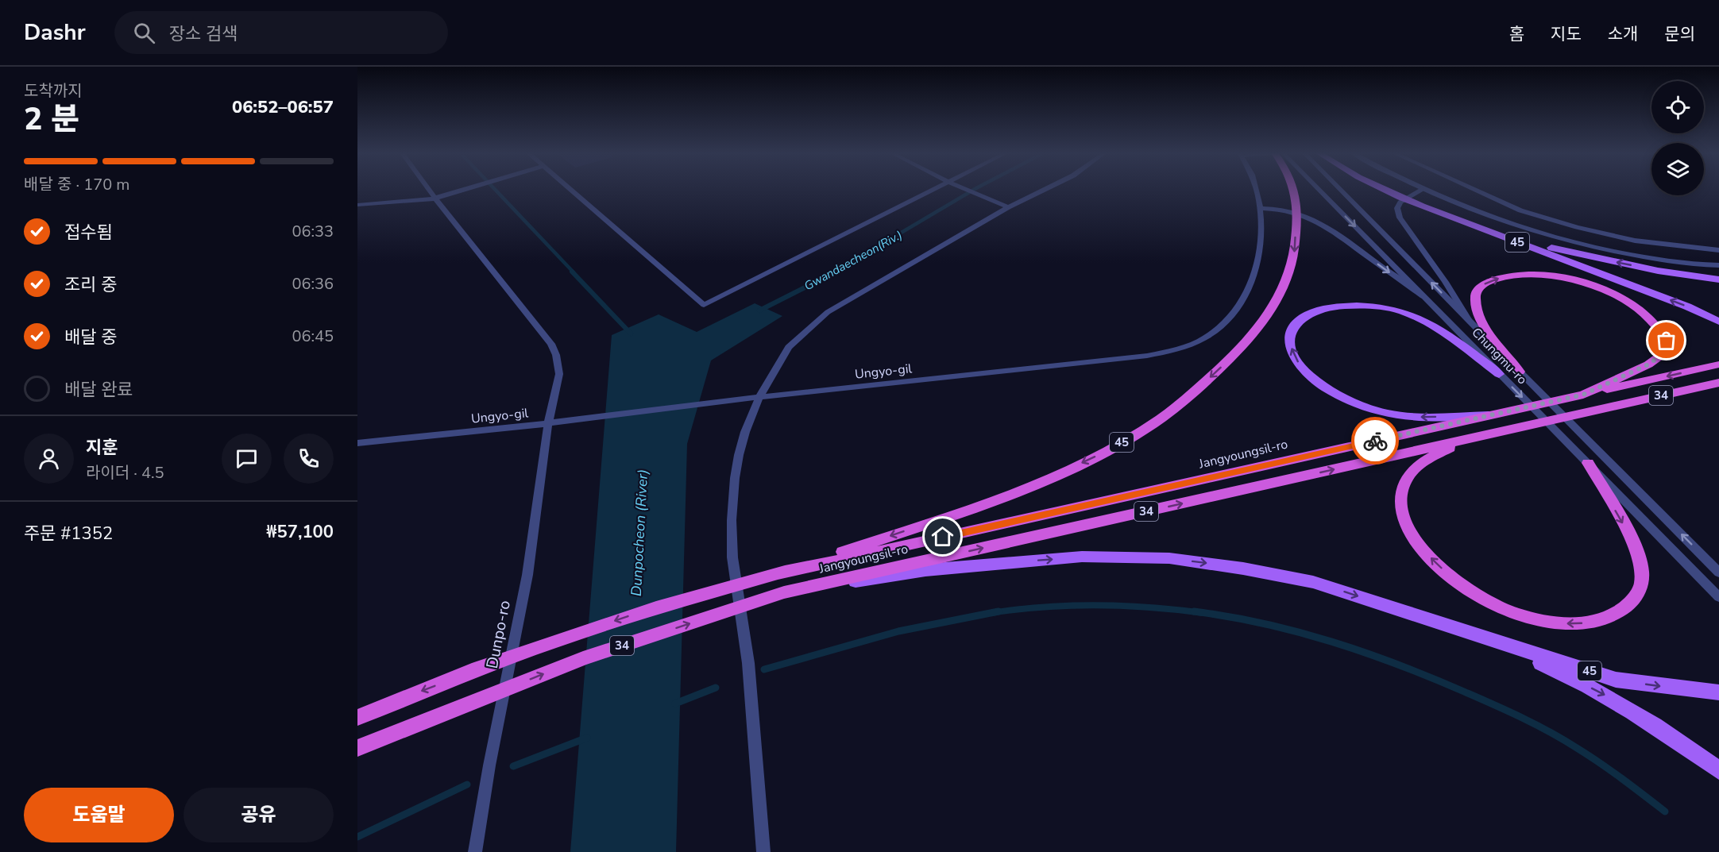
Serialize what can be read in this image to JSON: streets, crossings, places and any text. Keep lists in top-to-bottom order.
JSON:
{
  "streets": {
    "highway": ["45", "34", "Jangyoungsil-ro"],
    "street": ["Chungmu-ro", "Ungyo-gil", "Dunpo-ro"]
  },
  "crossings": [
    ["45", "34"],
    ["45", "Jangyoungsil-ro"],
    ["Ungyo-gil", "Dunpo-ro"],
    ["34", "Jangyoungsil-ro"]
  ],
  "water": ["Gwandaecheon(Riv.)", "Dunpocheon (River)"],
  "page": {
    "header": "Dashr",
    "search": "장소 검색",
    "nav": [
      "홈",
      "지도",
      "소개",
      "문의"
    ],
    "heading": ["2 분", "도착까지", "06:52–06:57"],
    "panel": [
      "지훈",
      "라이더 · 4.5",
      "주문 #1352",
      "₩57,100"
    ],
    "bar": "배달 중 · 170 m",
    "list": [
      ["접수됨", "06:33"],
      ["조리 중", "06:36"],
      ["배달 중", "06:45"],
      "배달 완료"
    ],
    "buttons": ["도움말", "공유"]
  }
}
